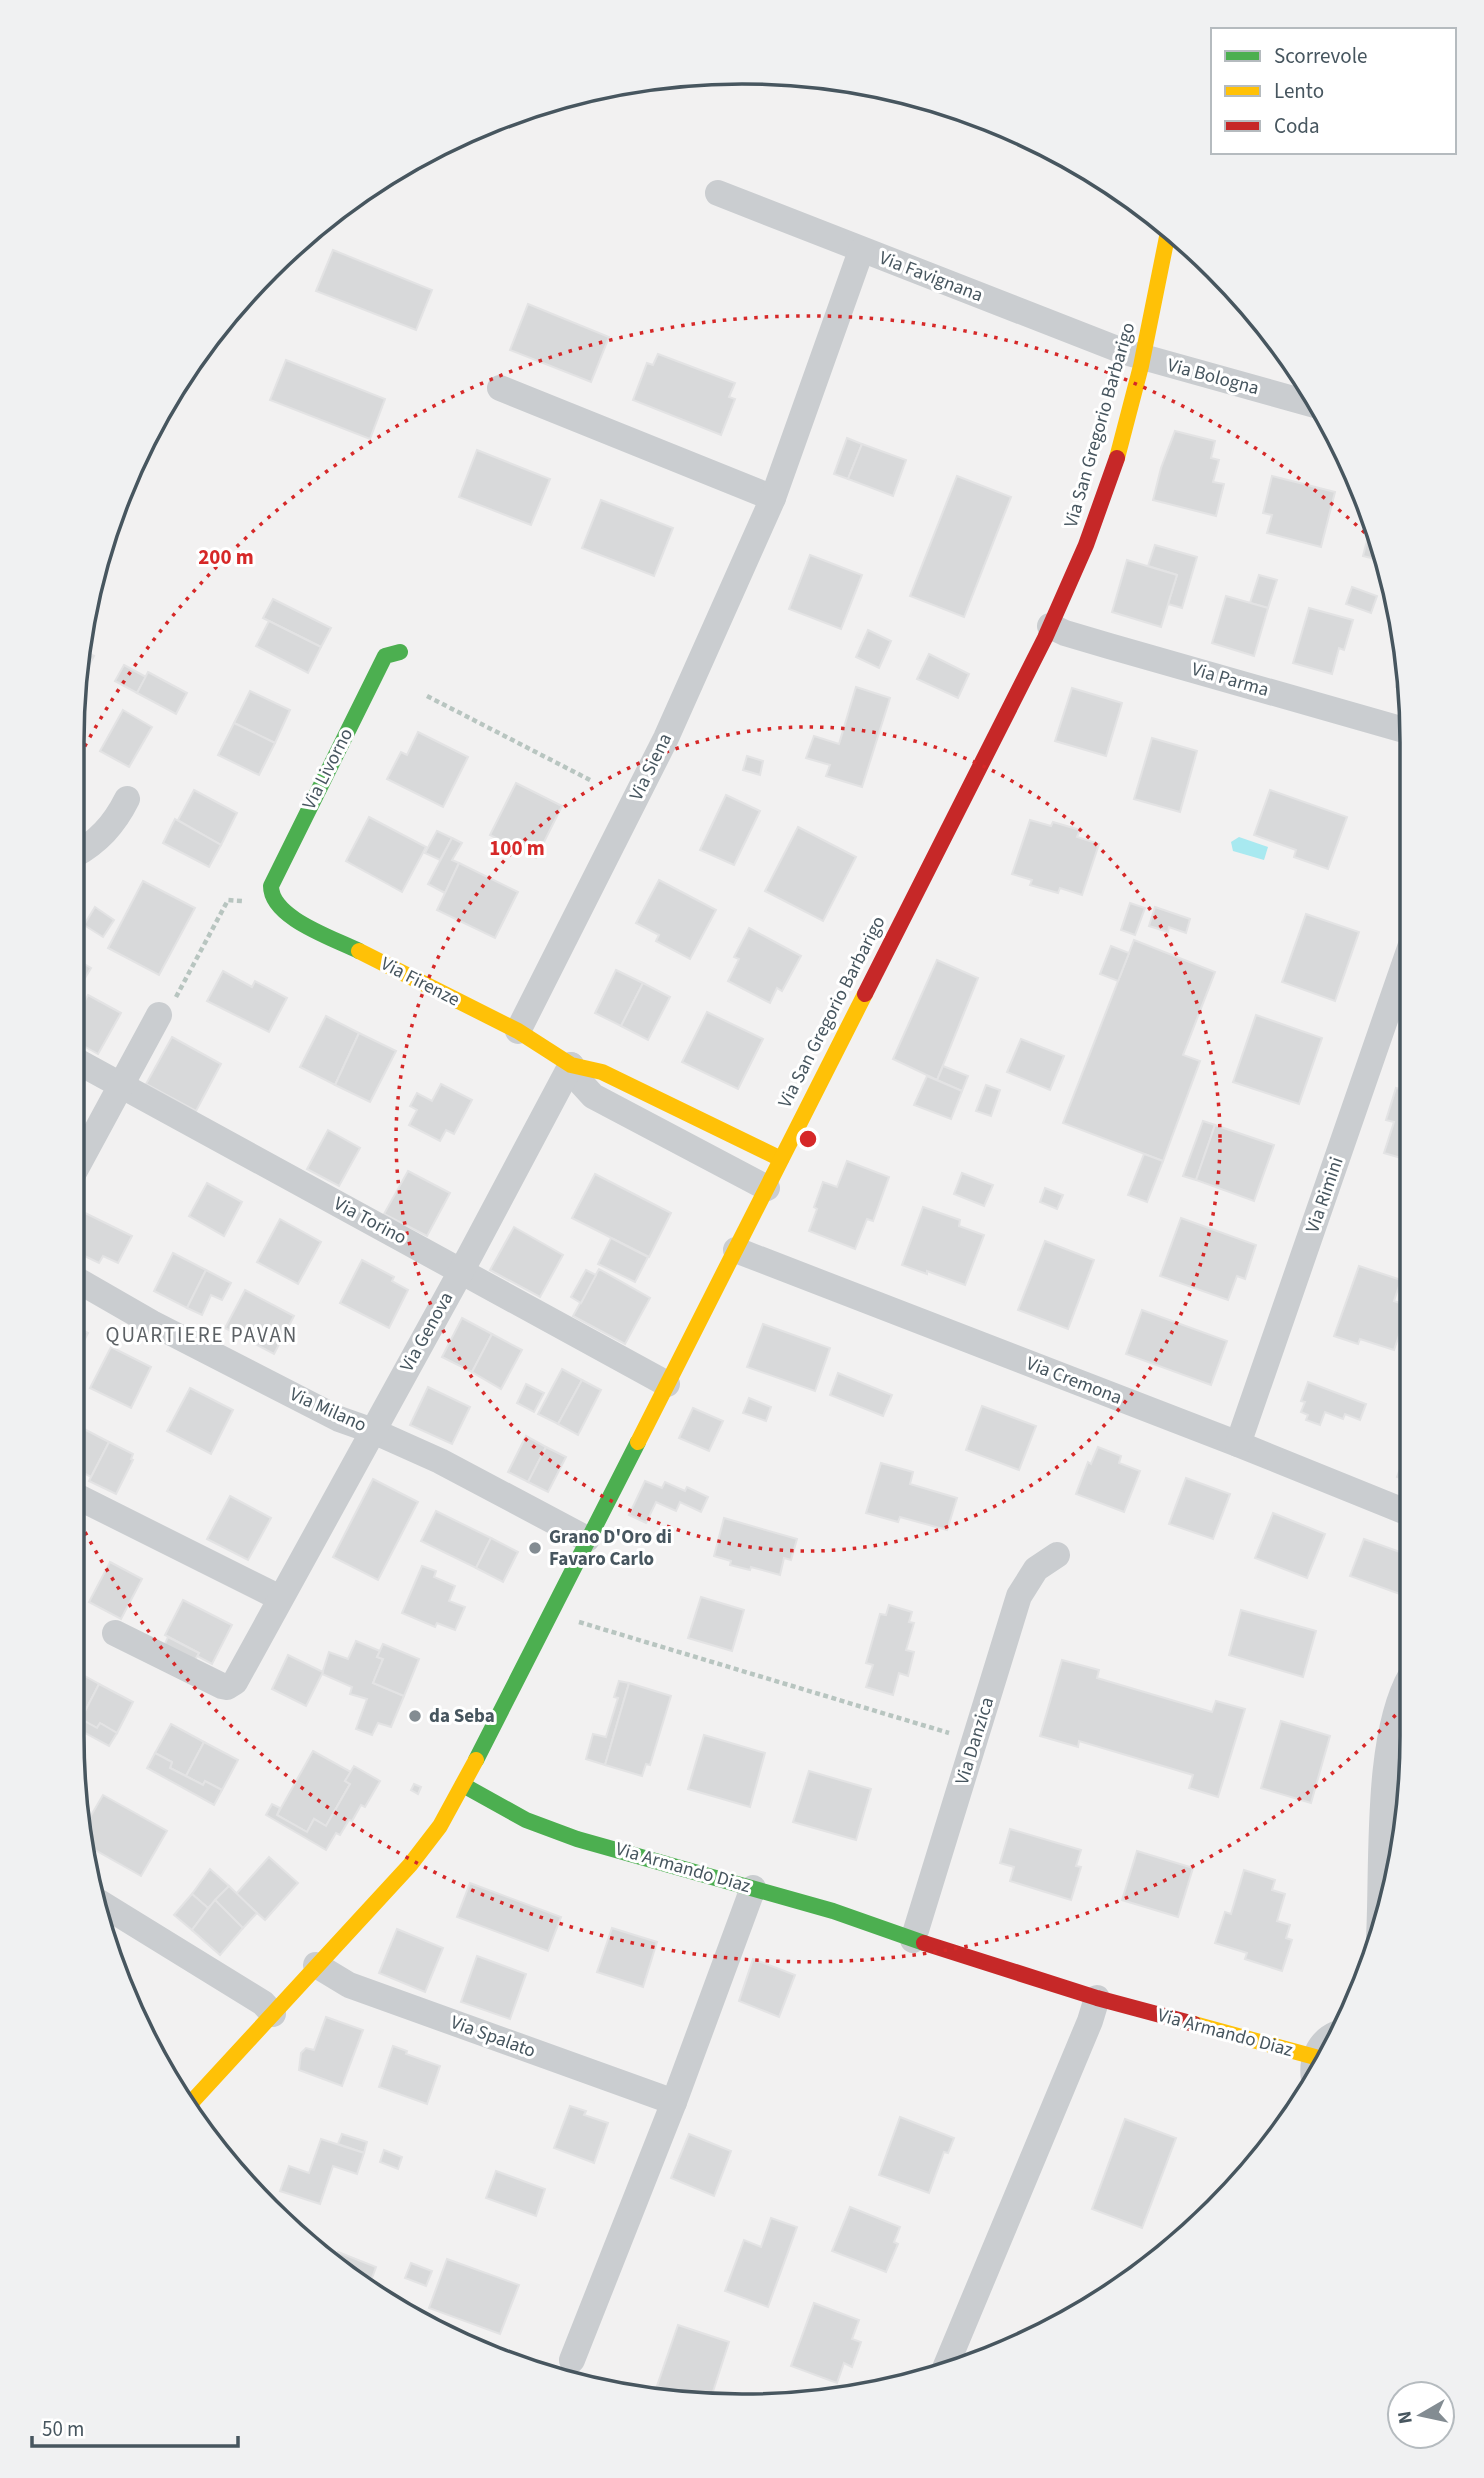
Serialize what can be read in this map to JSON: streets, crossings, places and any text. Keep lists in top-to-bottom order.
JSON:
{
  "streets": {
    "street": [
      "Via Favignana",
      "Via Bologna",
      "Via San Gregorio Barbarigo",
      "Via Parma",
      "Via Siena",
      "Via Livorno",
      "Via Firenze",
      "Via Rimini",
      "Via Torino",
      "Via Genova",
      "Via Cremona",
      "Via Milano",
      "Via Danzica",
      "Via Armando Diaz",
      "Via Spalato"
    ]
  },
  "crossings": [
    ["Via Favignana", "Via Bologna"],
    ["Via Favignana", "Via San Gregorio Barbarigo"],
    ["Via Favignana", "Via Siena"],
    ["Via Bologna", "Via San Gregorio Barbarigo"],
    ["Via San Gregorio Barbarigo", "Via Parma"],
    ["Via San Gregorio Barbarigo", "Via Firenze"],
    ["Via San Gregorio Barbarigo", "Via Torino"],
    ["Via San Gregorio Barbarigo", "Via Cremona"],
    ["Via San Gregorio Barbarigo", "Via Milano"],
    ["Via San Gregorio Barbarigo", "Via Armando Diaz"],
    ["Via Siena", "Via Firenze"],
    ["Via Livorno", "Via Firenze"],
    ["Via Firenze", "Via Genova"],
    ["Via Rimini", "Via Cremona"],
    ["Via Torino", "Via Genova"],
    ["Via Genova", "Via Milano"],
    ["Via Danzica", "Via Armando Diaz"]
  ],
  "districts": ["QUARTIERE PAVAN"],
  "places": ["Grano D'Oro di Favaro Carlo", "da Seba"],
  "legend": ["Scorrevole", "Lento", "Coda"],
  "scale_bar": "50 m",
  "north": "left",
  "rings": ["200 m", "100 m"]
}
